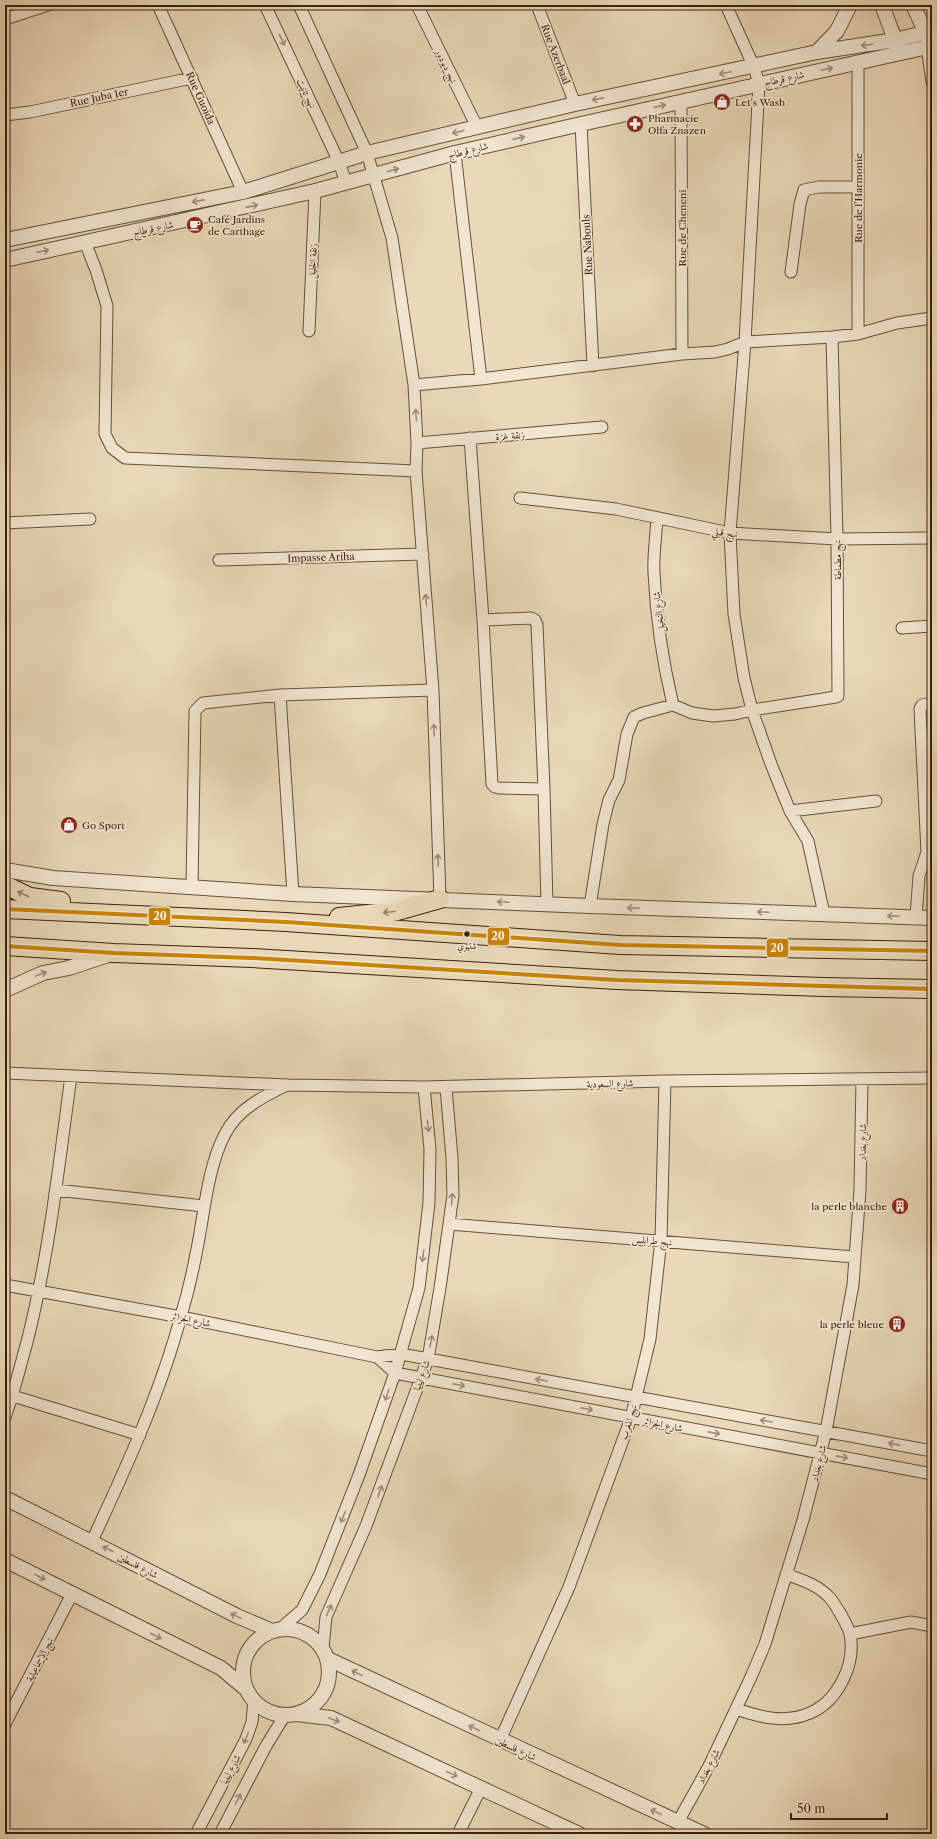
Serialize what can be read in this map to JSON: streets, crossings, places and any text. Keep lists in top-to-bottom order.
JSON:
{
  "streets": {
    "street": [
      "Rue Azerbaal",
      "نهج ديودور",
      "شارع قرطاج",
      "نهج تانيت",
      "Rue Juba 1er",
      "Rue Guoida",
      "Rue de l'Harmonie",
      "Rue de Cheneni",
      "Rue Nabouls",
      "زنقة الخليل",
      "زنقة غزة",
      "نهج قبلي",
      "Impasse Ariha",
      "نهج مطماطة",
      "شارع النخيل",
      "شارع السعودية",
      "شارع بغداد",
      "نهج طرابلس",
      "شارع الجزائر",
      "شارع ليبيا",
      "نهج المغرب",
      "شارع فلسطين",
      "نهج الإسماعيلية"
    ]
  },
  "crossings": [
    ["Rue Azerbaal", "شارع قرطاج"],
    ["نهج ديودور", "شارع قرطاج"],
    ["شارع قرطاج", "نهج تانيت"],
    ["شارع قرطاج", "Rue Guoida"],
    ["شارع قرطاج", "Rue de l'Harmonie"],
    ["شارع قرطاج", "Rue de Cheneni"],
    ["شارع قرطاج", "Rue Nabouls"],
    ["شارع قرطاج", "زنقة الخليل"],
    ["Rue Juba 1er", "Rue Guoida"],
    ["نهج قبلي", "نهج مطماطة"],
    ["نهج قبلي", "شارع النخيل"],
    ["شارع السعودية", "شارع بغداد"],
    ["شارع السعودية", "شارع ليبيا"],
    ["شارع السعودية", "نهج المغرب"],
    ["شارع بغداد", "نهج طرابلس"],
    ["شارع بغداد", "شارع الجزائر"],
    ["شارع بغداد", "شارع فلسطين"],
    ["نهج طرابلس", "شارع ليبيا"],
    ["نهج طرابلس", "نهج المغرب"],
    ["شارع الجزائر", "شارع ليبيا"],
    ["شارع الجزائر", "نهج المغرب"],
    ["شارع ليبيا", "شارع فلسطين"],
    ["نهج المغرب", "شارع فلسطين"]
  ],
  "places": {
    "shop": ["Let's Wash", "Go Sport"],
    "pharmacy": ["Pharmacie Olfa Znazen"],
    "cafe": ["Café Jardins de Carthage"],
    "other": ["شتيوي"],
    "building": ["la perle blanche", "la perle bleue"]
  },
  "lines": ["transit line 20"],
  "scale_bar": "50 m"
}
